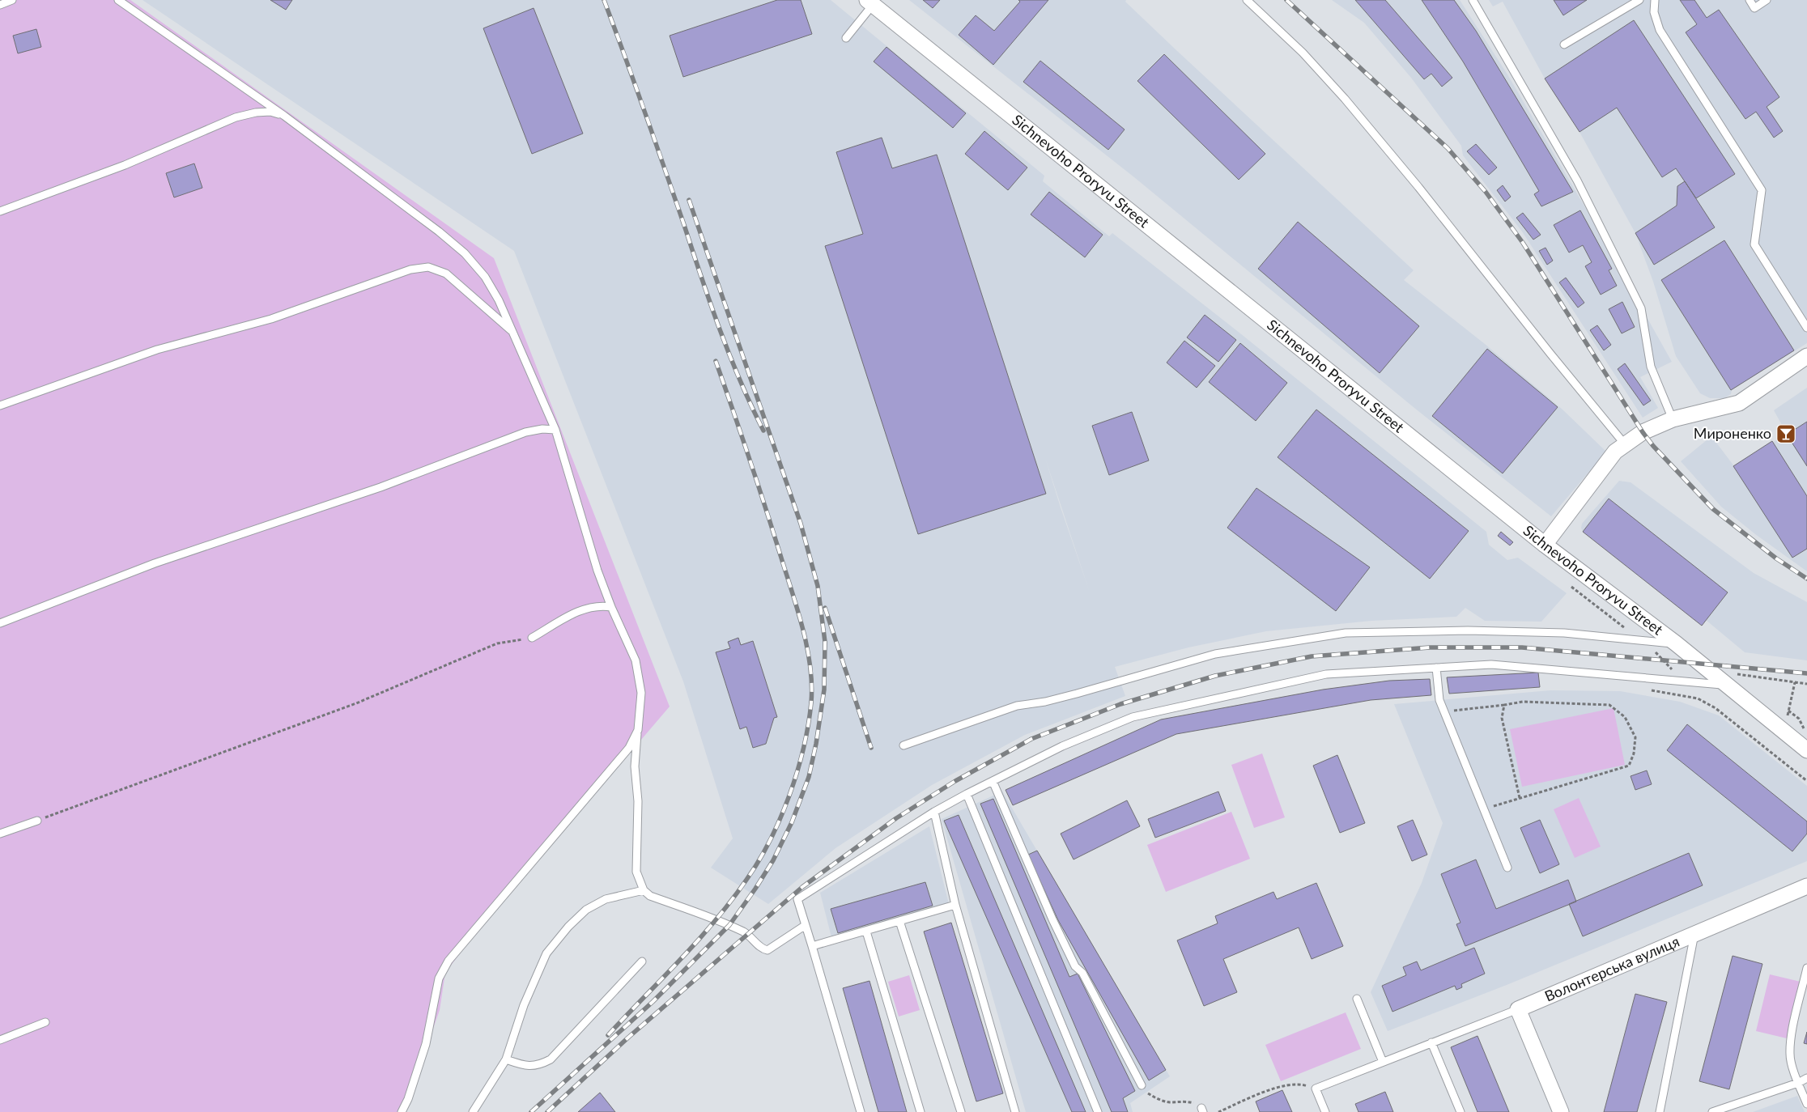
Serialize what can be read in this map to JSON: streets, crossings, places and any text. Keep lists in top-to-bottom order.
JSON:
{
  "streets": {
    "street": ["Sichnevoho Proryvu Street", "Волонтерська вулиця"]
  },
  "places": {
    "bar": ["Мироненко"]
  }
}
